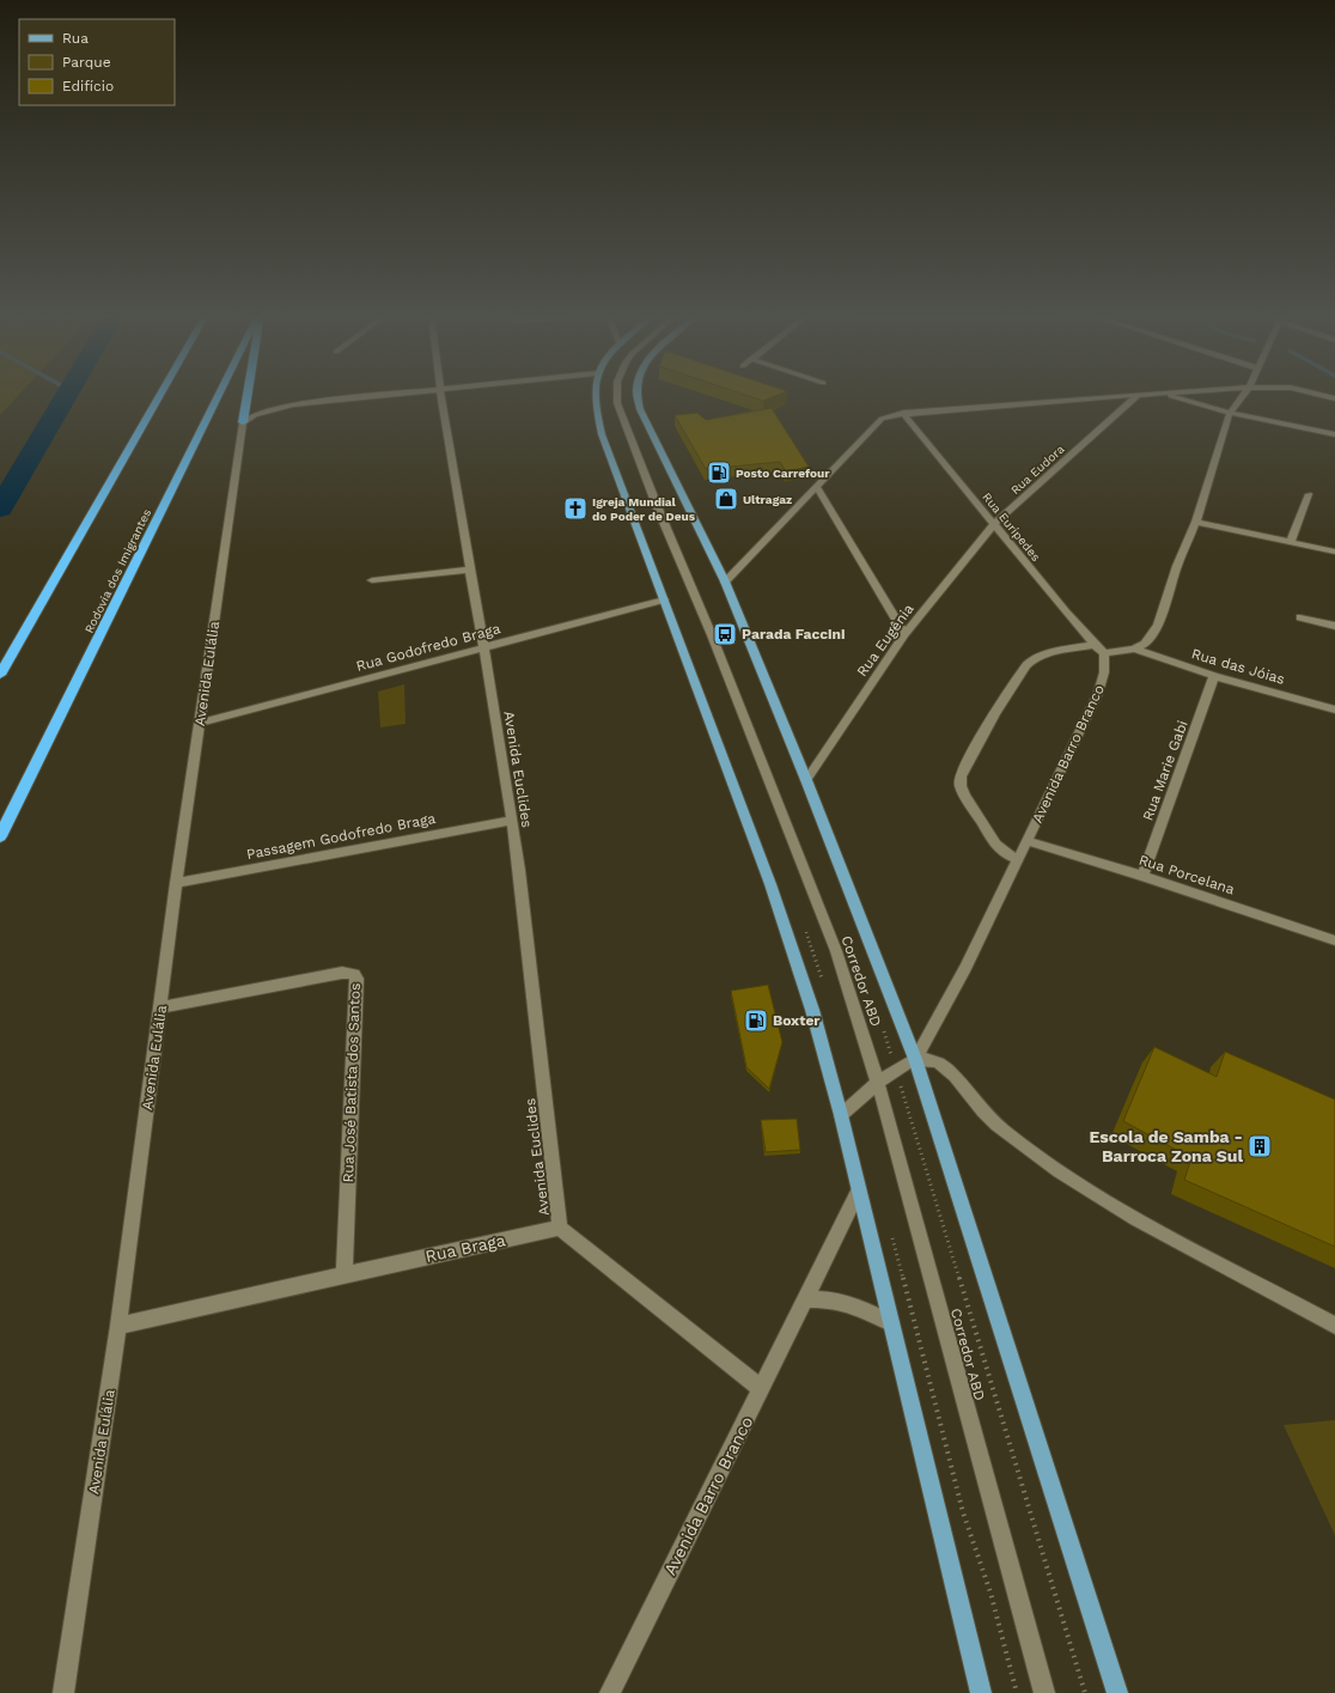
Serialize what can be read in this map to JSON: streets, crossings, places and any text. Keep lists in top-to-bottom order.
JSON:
{
  "streets": {
    "highway": ["Rodovia dos Imigrantes"],
    "street": [
      "Rua Eudora",
      "Rua Eurípedes",
      "Rua Eugênia",
      "Rua Godofredo Braga",
      "Rua das Jóias",
      "Avenida Eulália",
      "Avenida Barro Branco",
      "Avenida Euclides",
      "Rua Marie Gabi",
      "Passagem Godofredo Braga",
      "Rua Porcelana",
      "Corredor ABD",
      "Rua José Batista dos Santos",
      "Rua Braga"
    ]
  },
  "crossings": [
    ["Rua Eudora", "Rua Eurípedes"],
    ["Rua Eudora", "Rua Eugênia"],
    ["Rua Eurípedes", "Rua Eugênia"],
    ["Rua Eurípedes", "Avenida Barro Branco"],
    ["Rua Godofredo Braga", "Avenida Eulália"],
    ["Rua Godofredo Braga", "Avenida Euclides"],
    ["Rua das Jóias", "Rua Marie Gabi"],
    ["Avenida Eulália", "Passagem Godofredo Braga"],
    ["Avenida Eulália", "Rua José Batista dos Santos"],
    ["Avenida Eulália", "Rua Braga"],
    ["Avenida Barro Branco", "Rua Porcelana"],
    ["Avenida Euclides", "Passagem Godofredo Braga"],
    ["Avenida Euclides", "Rua Braga"],
    ["Rua Marie Gabi", "Rua Porcelana"],
    ["Rua José Batista dos Santos", "Rua Braga"]
  ],
  "places": {
    "fuel station": ["Posto Carrefour", "Boxter"],
    "shop": ["Ultragaz"],
    "church": ["Igreja Mundial do Poder de Deus"],
    "bus stop": ["Parada Faccini"],
    "building": ["Escola de Samba - Barroca Zona Sul"]
  },
  "legend": ["Rua", "Parque", "Edifício"]
}
